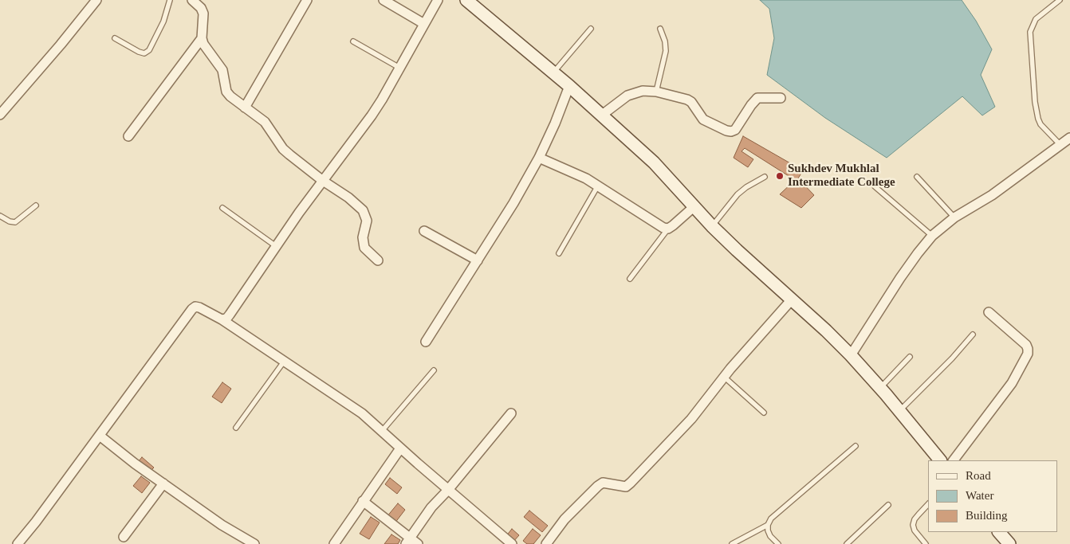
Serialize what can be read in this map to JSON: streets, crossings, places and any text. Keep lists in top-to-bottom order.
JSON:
{
  "places": ["Sukhdev Mukhlal Intermediate College"],
  "legend": ["Road", "Water", "Building"]
}
